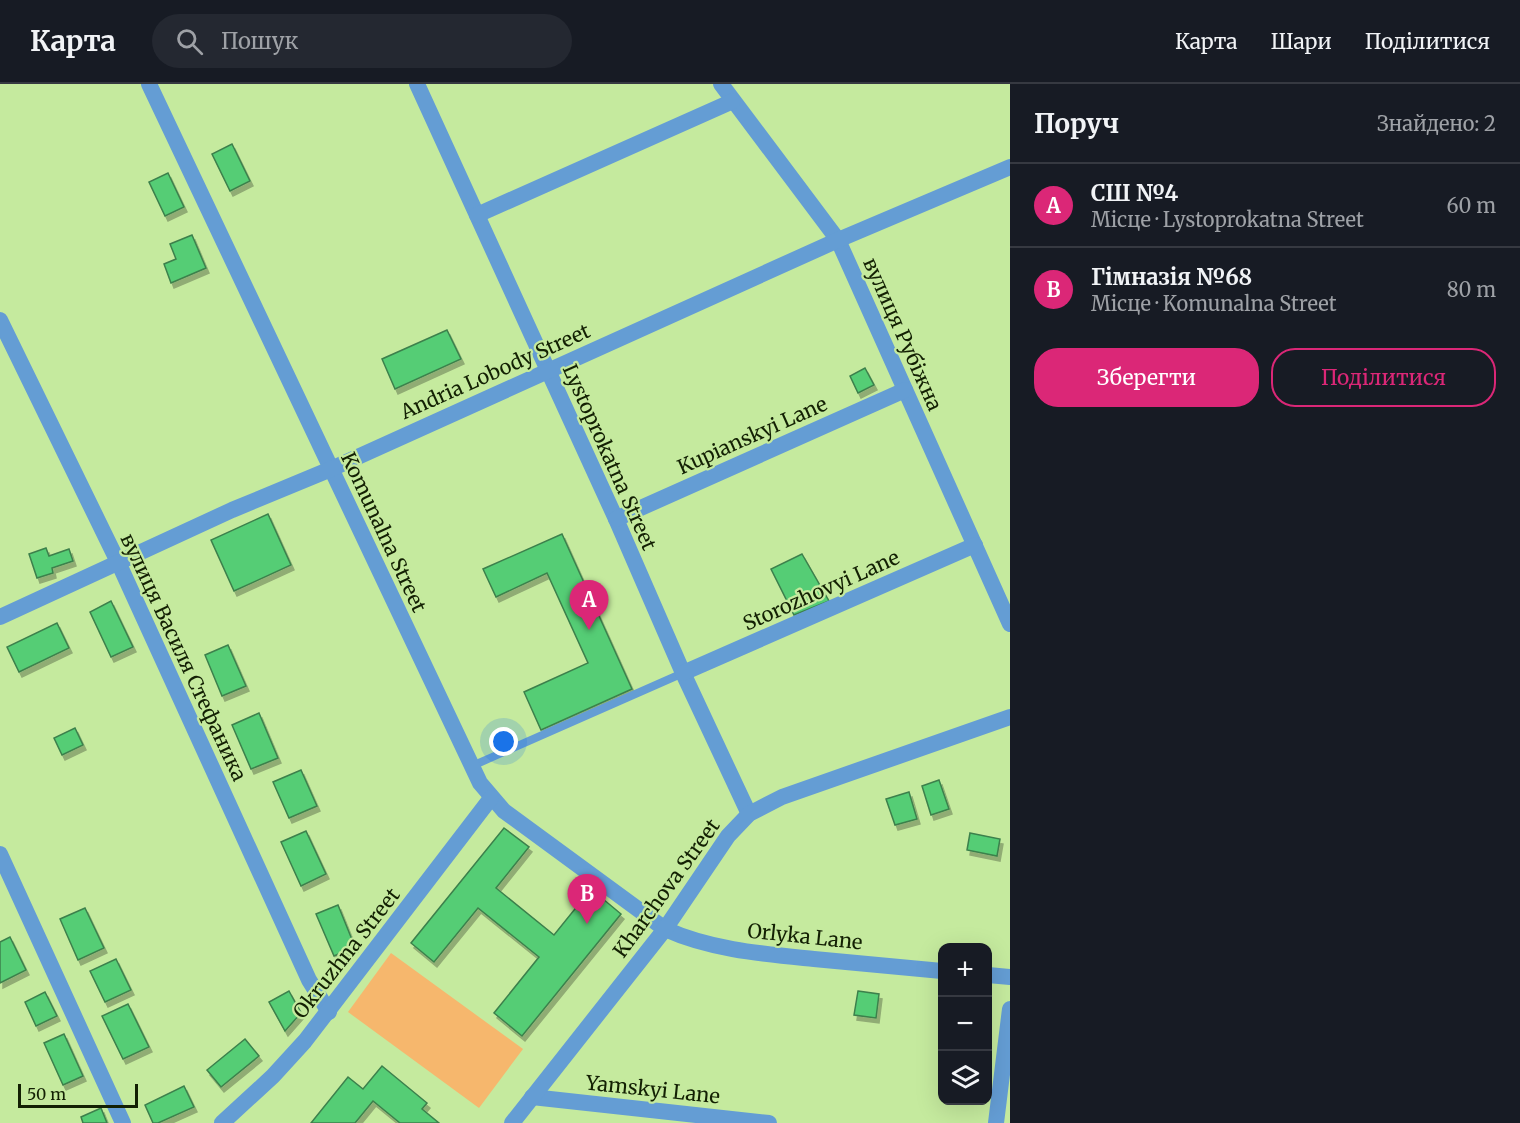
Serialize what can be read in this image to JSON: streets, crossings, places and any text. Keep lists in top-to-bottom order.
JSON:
{
  "streets": {
    "street": [
      "вулиця Рубіжна",
      "Andria Lobody Street",
      "Kupianskyi Lane",
      "Lystoprokatna Street",
      "Komunalna Street",
      "Storozhovyi Lane",
      "вулиця Василя Стефаника",
      "Kharchova Street",
      "Orlyka Lane",
      "Okruzhna Street",
      "Yamskyi Lane"
    ]
  },
  "crossings": [
    ["вулиця Рубіжна", "Andria Lobody Street"],
    ["вулиця Рубіжна", "Kupianskyi Lane"],
    ["вулиця Рубіжна", "Storozhovyi Lane"],
    ["Andria Lobody Street", "Lystoprokatna Street"],
    ["Andria Lobody Street", "Komunalna Street"],
    ["Andria Lobody Street", "вулиця Василя Стефаника"],
    ["Kupianskyi Lane", "Lystoprokatna Street"],
    ["Lystoprokatna Street", "Storozhovyi Lane"],
    ["Lystoprokatna Street", "Kharchova Street"],
    ["Komunalna Street", "Kharchova Street"],
    ["Komunalna Street", "Orlyka Lane"],
    ["Komunalna Street", "Okruzhna Street"],
    ["вулиця Василя Стефаника", "Okruzhna Street"],
    ["Kharchova Street", "Orlyka Lane"],
    ["Kharchova Street", "Yamskyi Lane"]
  ],
  "scale_bar": "50 m",
  "page": {
    "header": "Карта",
    "search": "Пошук",
    "nav": ["Карта", "Шари", "Поділитися"],
    "heading": ["Поруч", "Знайдено: 2"],
    "list": [
      {
        "mark": "A",
        "name": "СШ №4",
        "note": "Місце · Lystoprokatna Street",
        "value": "60 m"
      },
      {
        "mark": "B",
        "name": "Гімназія №68",
        "note": "Місце · Komunalna Street",
        "value": "80 m"
      }
    ],
    "buttons": ["Зберегти", "Поділитися"],
    "pins": ["A", "B"],
    "map_buttons": ["+", "−"],
    "scale": "50 m"
  }
}
